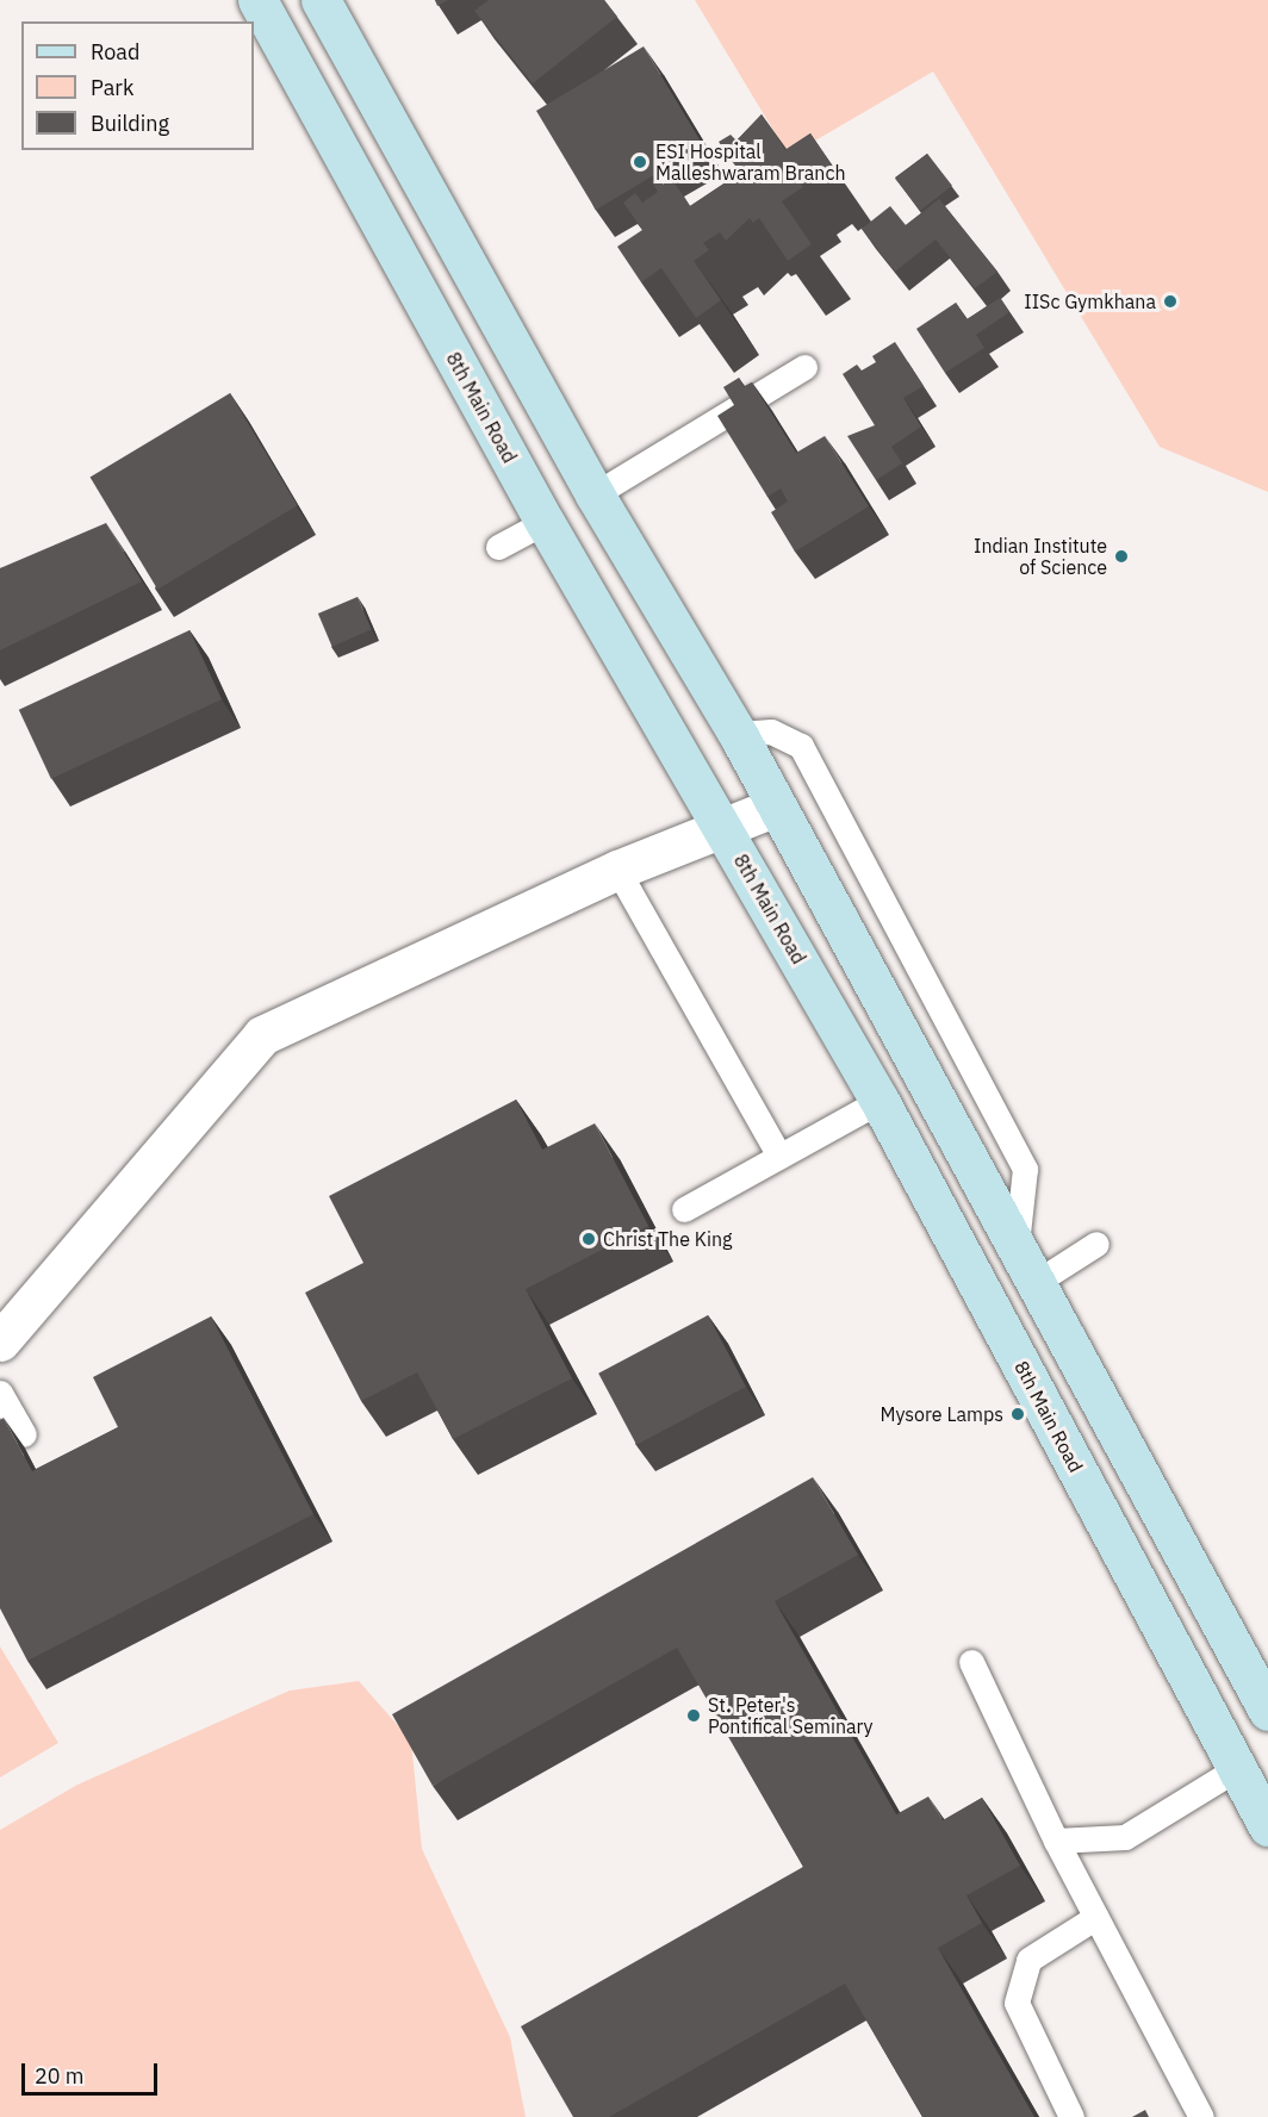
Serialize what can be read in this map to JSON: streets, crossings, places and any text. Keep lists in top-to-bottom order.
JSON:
{
  "streets": {
    "main road": ["8th Main Road"]
  },
  "places": [
    "ESI Hospital Malleshwaram Branch",
    "IISc Gymkhana",
    "Indian Institute of Science",
    "Christ The King",
    "Mysore Lamps",
    "St. Peter's Pontifical Seminary"
  ],
  "legend": ["Road", "Park", "Building"],
  "scale_bar": "20 m"
}
